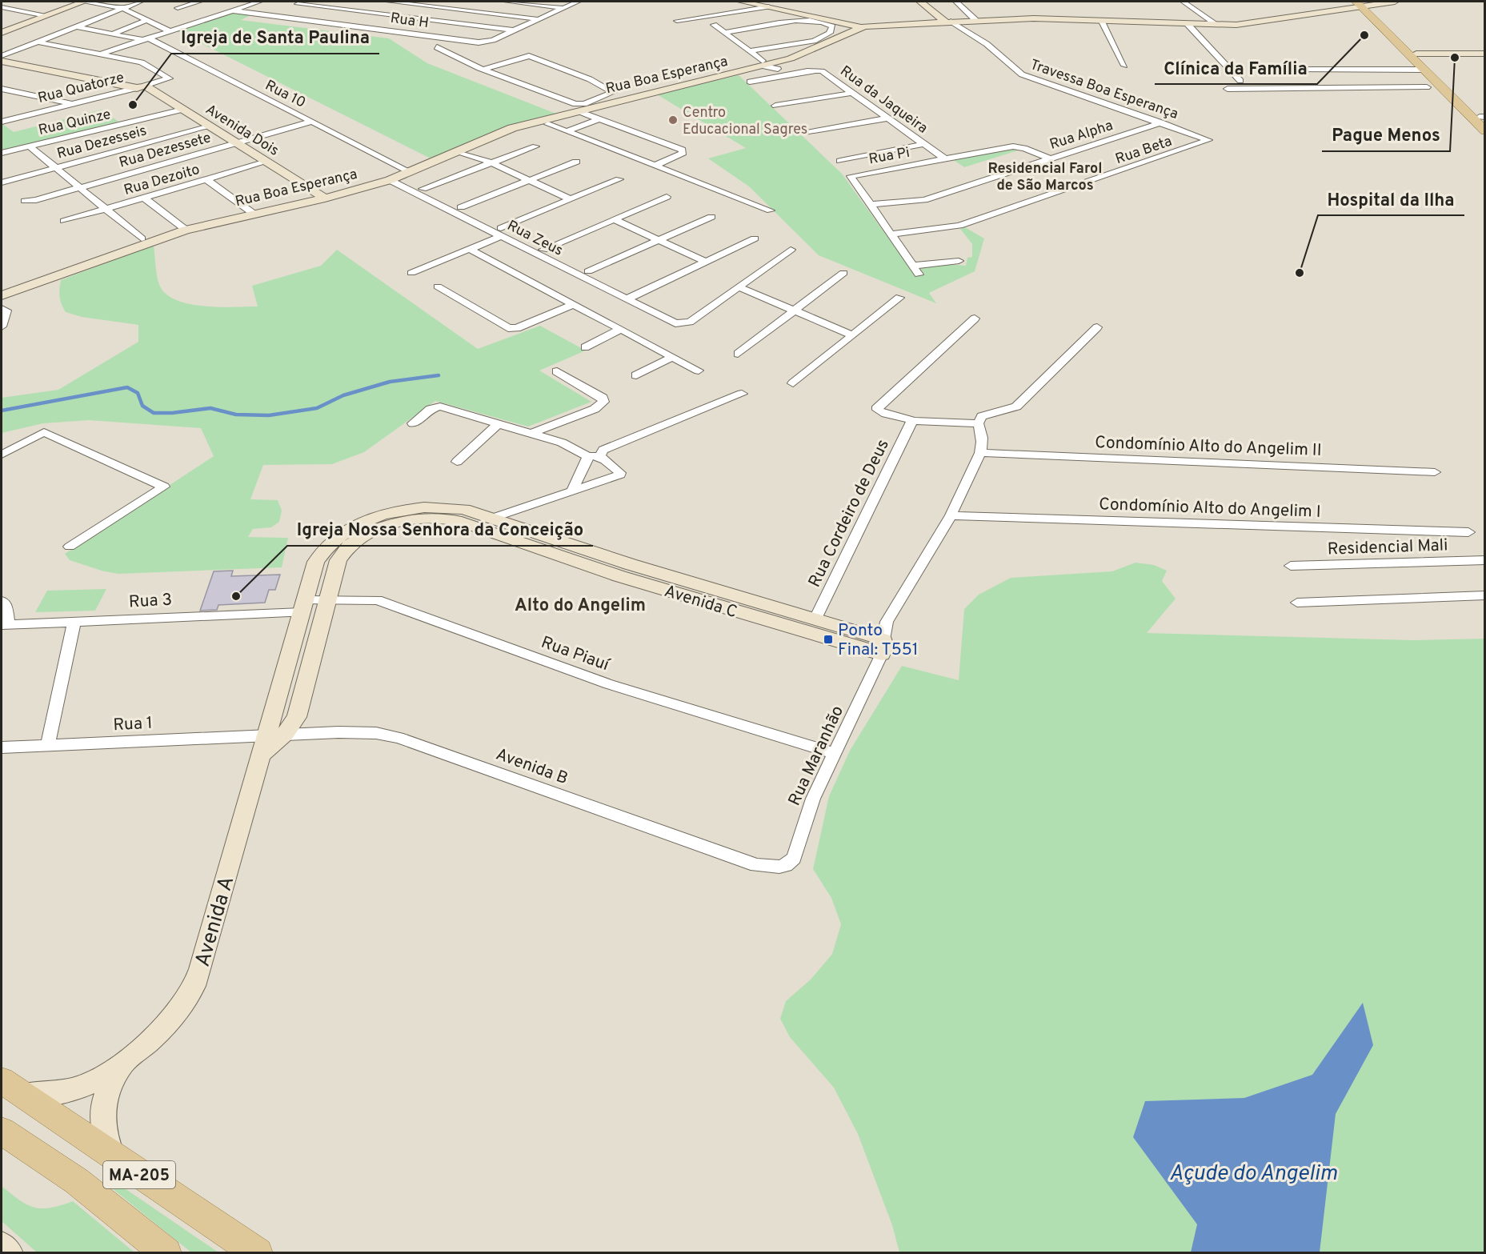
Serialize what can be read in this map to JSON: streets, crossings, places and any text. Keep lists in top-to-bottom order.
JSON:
{
  "streets": {
    "main road": ["MA-205"],
    "street": [
      "Rua H",
      "Rua Boa Esperança",
      "Rua Quatorze",
      "Travessa Boa Esperança",
      "Rua 10",
      "Rua da Jaqueira",
      "Rua Quinze",
      "Avenida Dois",
      "Rua Alpha",
      "Rua Dezesseis",
      "Rua Dezessete",
      "Rua Beta",
      "Rua Pi",
      "Rua Dezoito",
      "Rua Zeus",
      "Condomínio Alto do Angelim II",
      "Condomínio Alto do Angelim I",
      "Rua Cordeiro de Deus",
      "Residencial Mali",
      "Rua 3",
      "Avenida C",
      "Rua Piauí",
      "Rua 1",
      "Rua Maranhão",
      "Avenida B",
      "Avenida A"
    ]
  },
  "crossings": [
    ["Rua Boa Esperança", "Travessa Boa Esperança"],
    ["Rua Boa Esperança", "Rua 10"],
    ["Rua Boa Esperança", "Avenida Dois"],
    ["Rua Boa Esperança", "Rua Zeus"],
    ["Rua Quatorze", "Avenida Dois"],
    ["Travessa Boa Esperança", "Rua Alpha"],
    ["Travessa Boa Esperança", "Rua Beta"],
    ["Rua 10", "Rua Dezessete"],
    ["Rua da Jaqueira", "Rua Pi"],
    ["Rua Quinze", "Avenida Dois"],
    ["Avenida Dois", "Rua Dezesseis"],
    ["Avenida Dois", "Rua Dezessete"],
    ["Avenida Dois", "Rua Dezoito"],
    ["Rua Alpha", "Rua Pi"],
    ["Rua Beta", "Rua Pi"],
    ["Rua Cordeiro de Deus", "Avenida C"],
    ["Rua 3", "Rua Piauí"],
    ["Rua 3", "Avenida A"],
    ["Avenida C", "Rua Piauí"],
    ["Avenida C", "Rua Maranhão"],
    ["Avenida C", "Avenida A"],
    ["Rua Piauí", "Rua Maranhão"],
    ["Rua Piauí", "Avenida A"],
    ["Rua 1", "Avenida A"],
    ["Rua Maranhão", "Avenida B"],
    ["Avenida A", "MA-205"]
  ],
  "districts": ["Residencial Farol de São Marcos", "Alto do Angelim"],
  "water": ["Açude do Angelim"],
  "places": {
    "other": [
      "Clínica da Família",
      "Pague Menos",
      "Igreja de Santa Paulina",
      "Centro Educacional Sagres",
      "Hospital da Ilha",
      "Igreja Nossa Senhora da Conceição"
    ],
    "transit": ["Ponto Final: T551"]
  }
}
